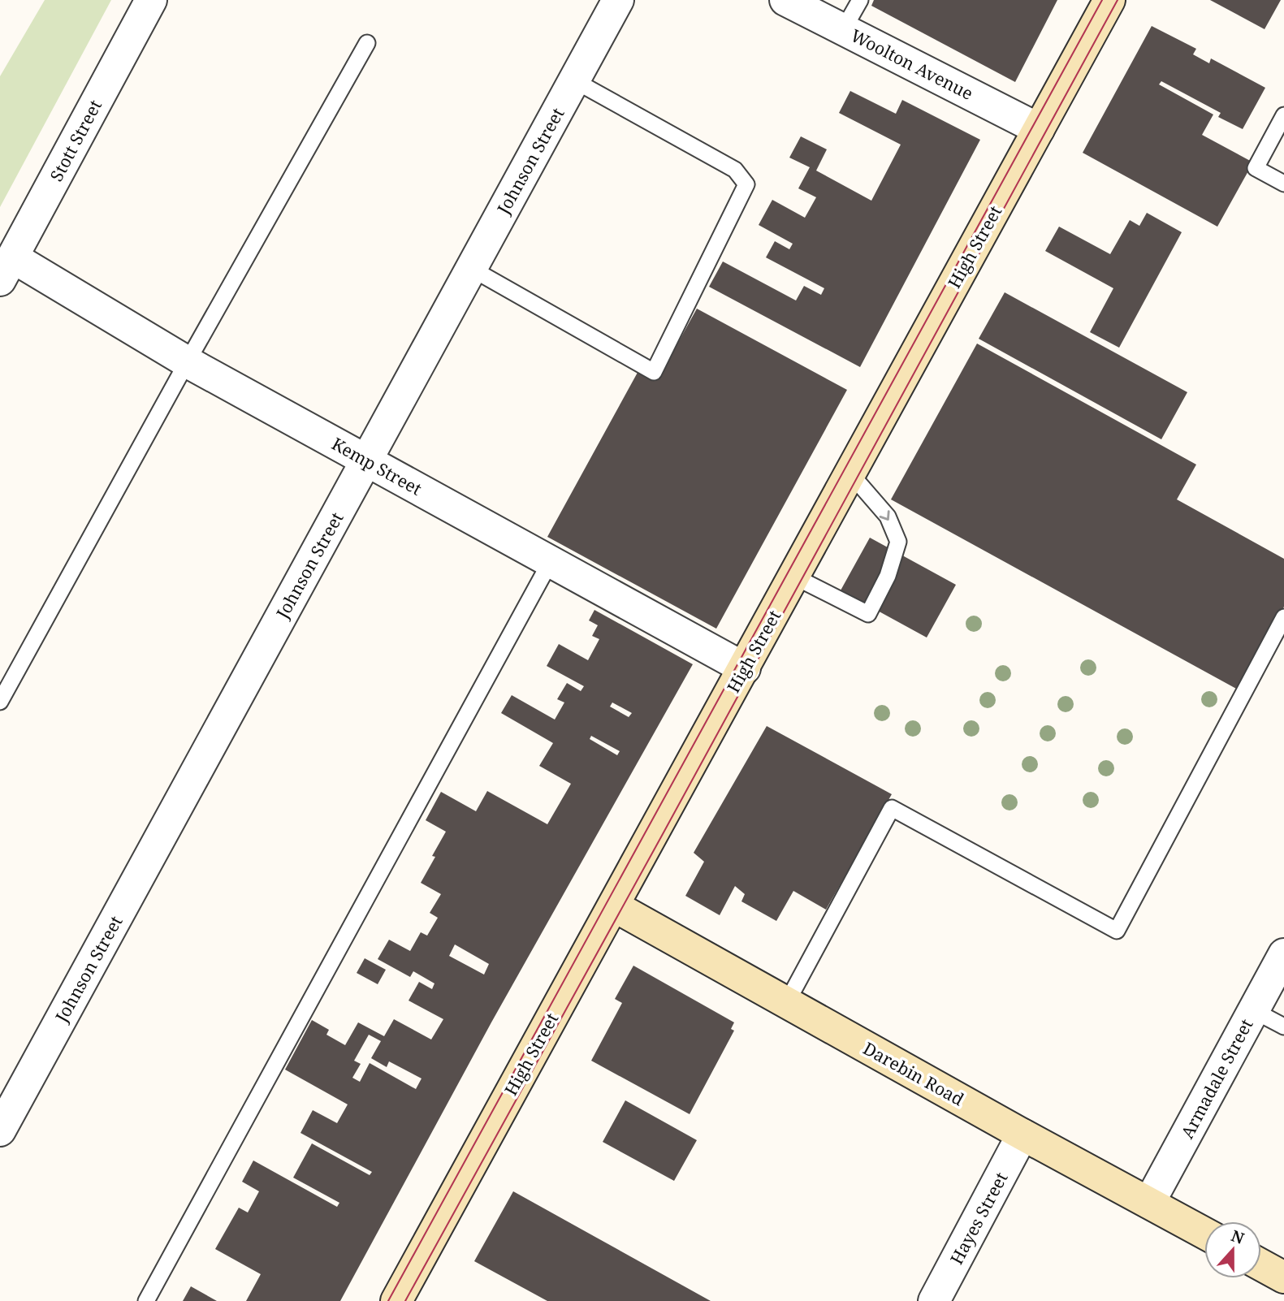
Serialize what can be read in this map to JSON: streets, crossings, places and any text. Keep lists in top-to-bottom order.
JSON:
{
  "streets": {
    "main road": ["High Street", "Darebin Road"],
    "street": [
      "Woolton Avenue",
      "Stott Street",
      "Johnson Street",
      "Kemp Street",
      "Armadale Street",
      "Hayes Street"
    ]
  },
  "crossings": [
    ["Woolton Avenue", "High Street"],
    ["Stott Street", "Kemp Street"],
    ["Johnson Street", "Kemp Street"],
    ["High Street", "Kemp Street"],
    ["High Street", "Darebin Road"],
    ["Darebin Road", "Armadale Street"],
    ["Darebin Road", "Hayes Street"]
  ],
  "north": "top"
}
